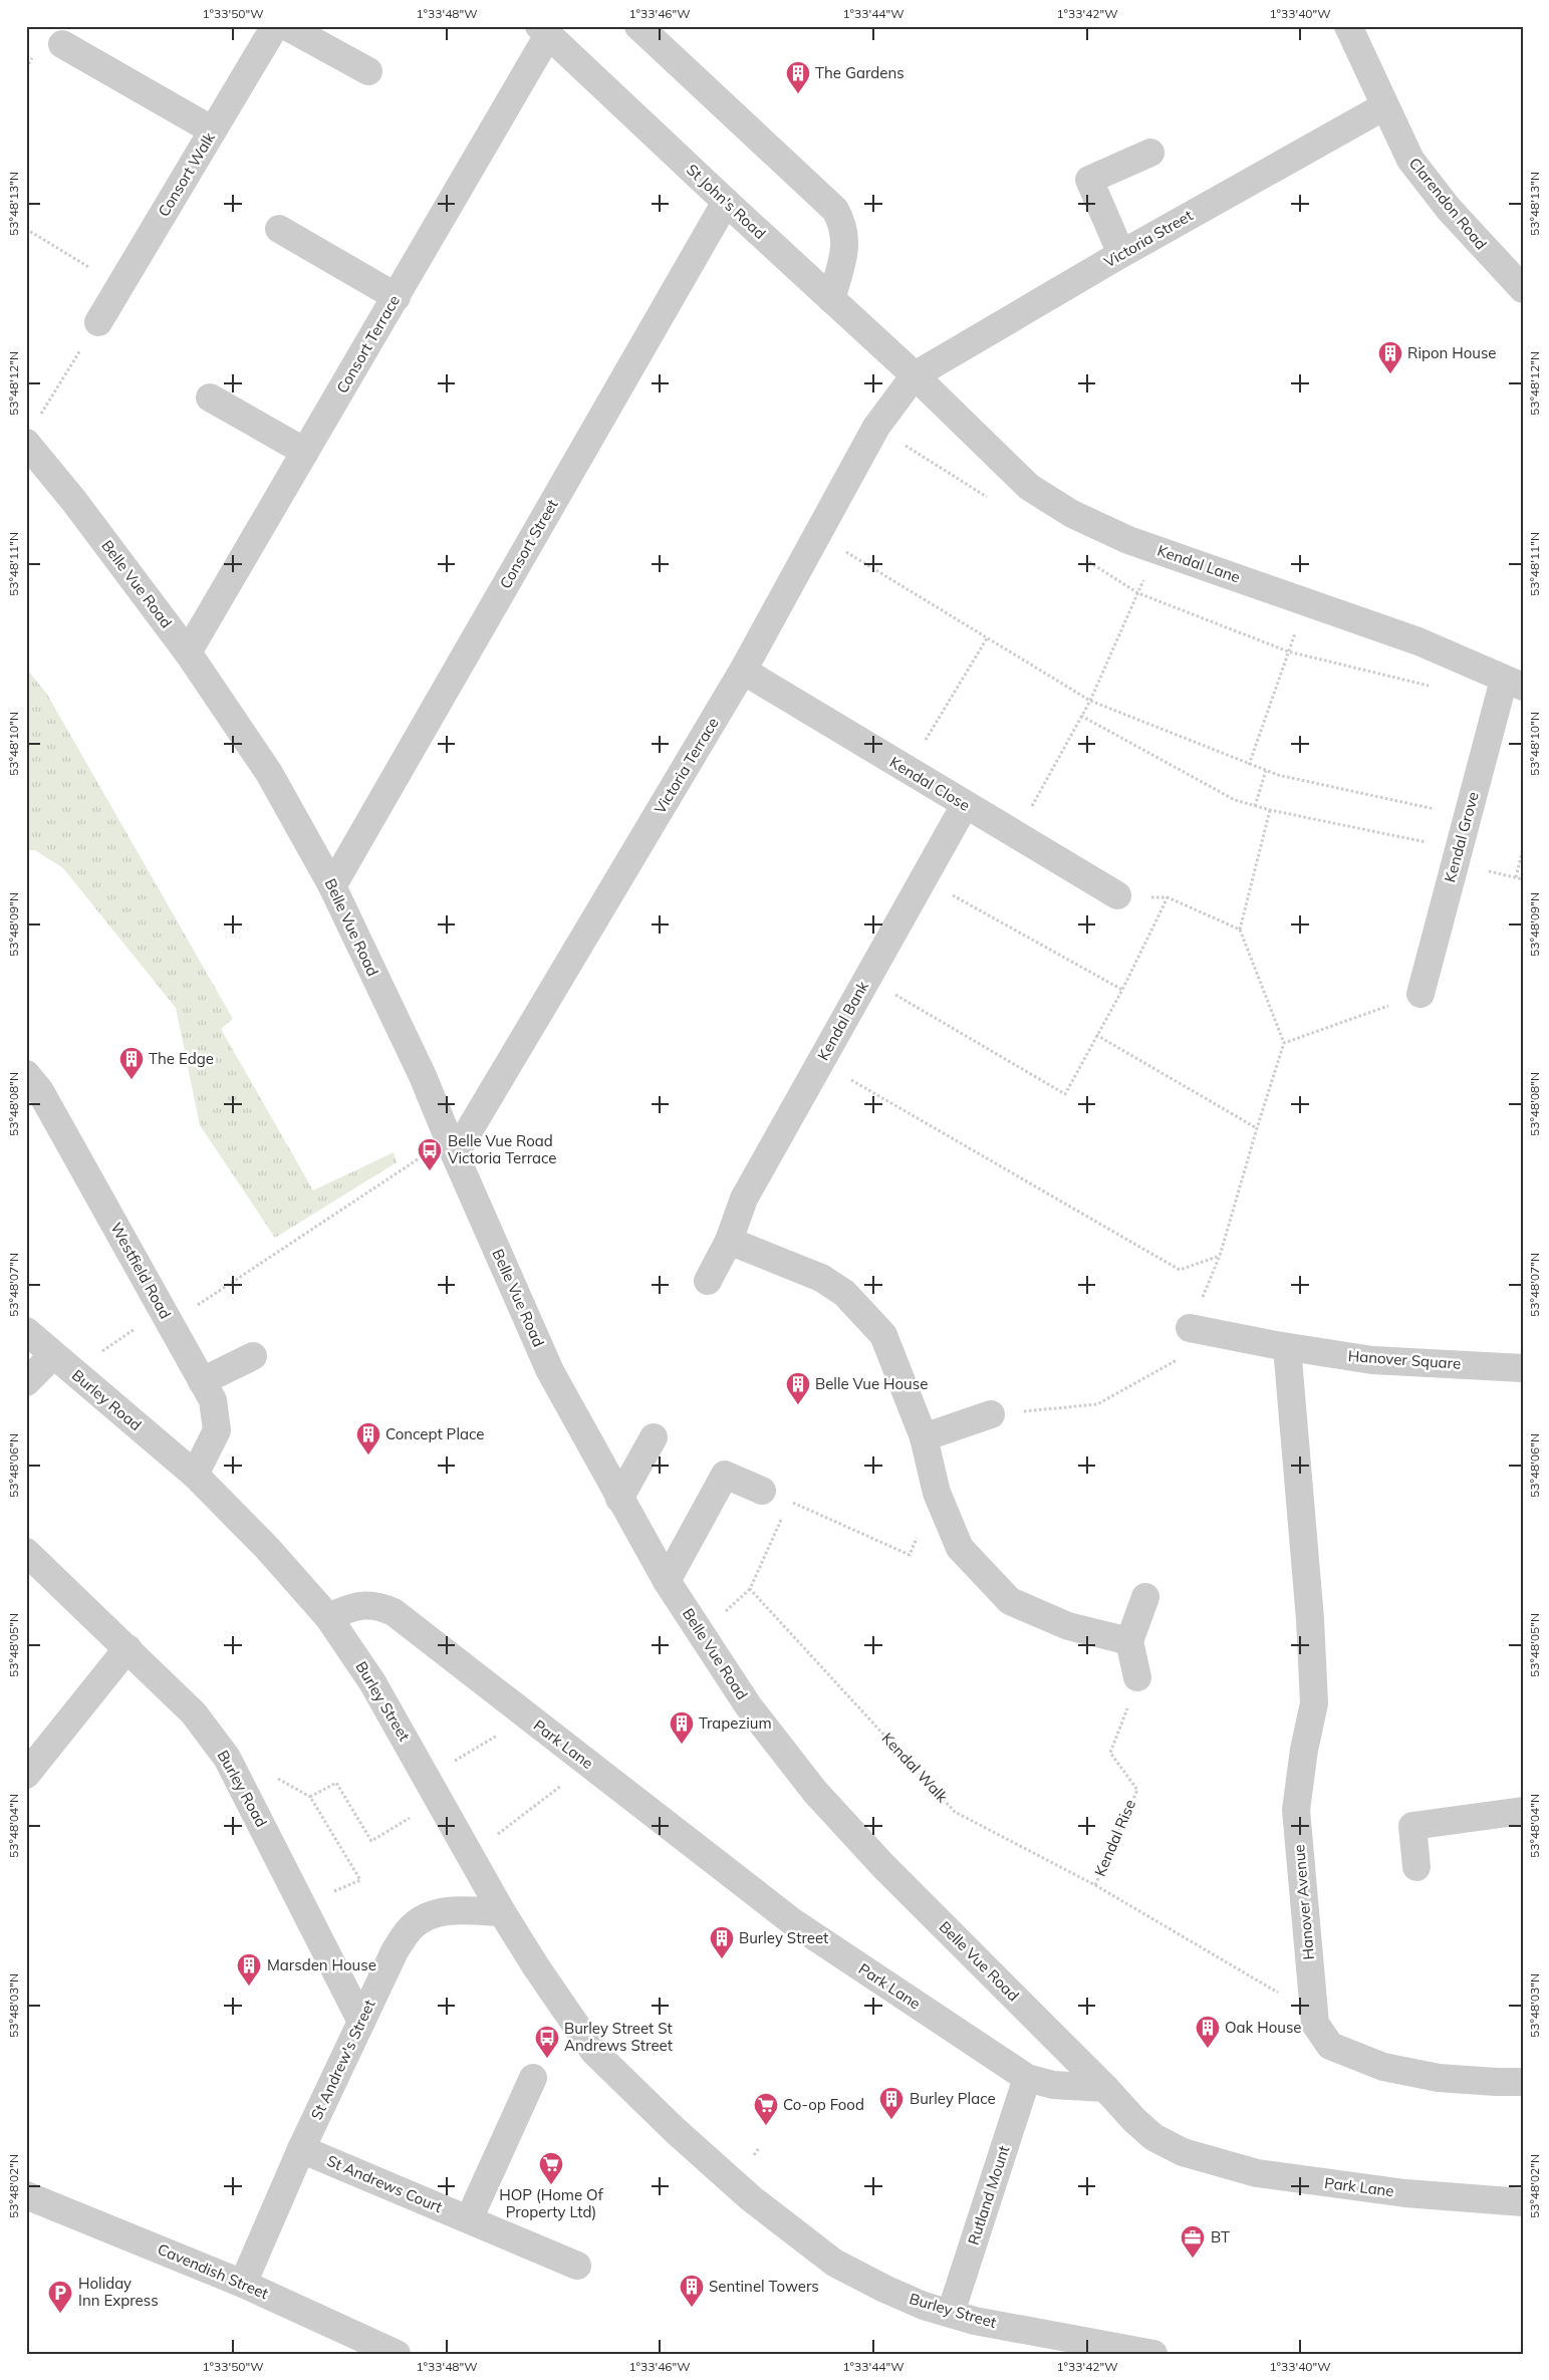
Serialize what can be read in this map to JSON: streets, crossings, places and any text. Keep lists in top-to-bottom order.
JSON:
{
  "streets": {
    "street": [
      "Consort Walk",
      "St John's Road",
      "Clarendon Road",
      "Victoria Street",
      "Consort Terrace",
      "Consort Street",
      "Kendal Lane",
      "Belle Vue Road",
      "Victoria Terrace",
      "Kendal Close",
      "Kendal Grove",
      "Kendal Bank",
      "Westfield Road",
      "Hanover Square",
      "Burley Road",
      "Burley Street",
      "Park Lane",
      "Hanover Avenue",
      "St Andrew's Street",
      "St Andrews Court",
      "Rutland Mount",
      "Cavendish Street"
    ],
    "path": ["Kendal Walk", "Kendal Rise"]
  },
  "crossings": [
    ["St John's Road", "Victoria Street"],
    ["St John's Road", "Consort Terrace"],
    ["St John's Road", "Consort Street"],
    ["St John's Road", "Kendal Lane"],
    ["St John's Road", "Victoria Terrace"],
    ["Clarendon Road", "Victoria Street"],
    ["Victoria Street", "Kendal Lane"],
    ["Victoria Street", "Victoria Terrace"],
    ["Consort Terrace", "Belle Vue Road"],
    ["Consort Street", "Belle Vue Road"],
    ["Kendal Lane", "Victoria Terrace"],
    ["Kendal Lane", "Kendal Grove"],
    ["Belle Vue Road", "Victoria Terrace"],
    ["Belle Vue Road", "Park Lane"],
    ["Victoria Terrace", "Kendal Close"],
    ["Kendal Close", "Kendal Bank"],
    ["Westfield Road", "Burley Road"],
    ["Hanover Square", "Hanover Avenue"],
    ["Burley Road", "Burley Street"],
    ["Burley Road", "Park Lane"],
    ["Burley Road", "St Andrew's Street"],
    ["Burley Street", "Park Lane"],
    ["Burley Street", "St Andrew's Street"],
    ["Burley Street", "Rutland Mount"],
    ["Park Lane", "Rutland Mount"],
    ["Kendal Walk", "Kendal Rise"],
    ["Kendal Walk", "Hanover Avenue"],
    ["St Andrew's Street", "St Andrews Court"],
    ["St Andrew's Street", "Cavendish Street"]
  ],
  "places": {
    "building": [
      "The Gardens",
      "Ripon House",
      "The Edge",
      "Belle Vue House",
      "Concept Place",
      "Trapezium",
      "Burley Street",
      "Marsden House",
      "Oak House",
      "Burley Place",
      "Sentinel Towers"
    ],
    "bus stop": ["Belle Vue Road Victoria Terrace", "Burley Street St Andrews Street"],
    "supermarket": ["Co-op Food", "HOP (Home Of Property Ltd)"],
    "office": ["BT"],
    "parking": ["Holiday Inn Express"]
  },
  "coordinates": [
    "1°33'50\"W",
    "1°33'48\"W",
    "1°33'46\"W",
    "1°33'44\"W",
    "1°33'42\"W",
    "1°33'40\"W",
    "53°48'13\"N",
    "53°48'12\"N",
    "53°48'11\"N",
    "53°48'10\"N",
    "53°48'09\"N",
    "53°48'08\"N",
    "53°48'07\"N",
    "53°48'06\"N",
    "53°48'05\"N",
    "53°48'04\"N",
    "53°48'03\"N",
    "53°48'02\"N"
  ]
}
